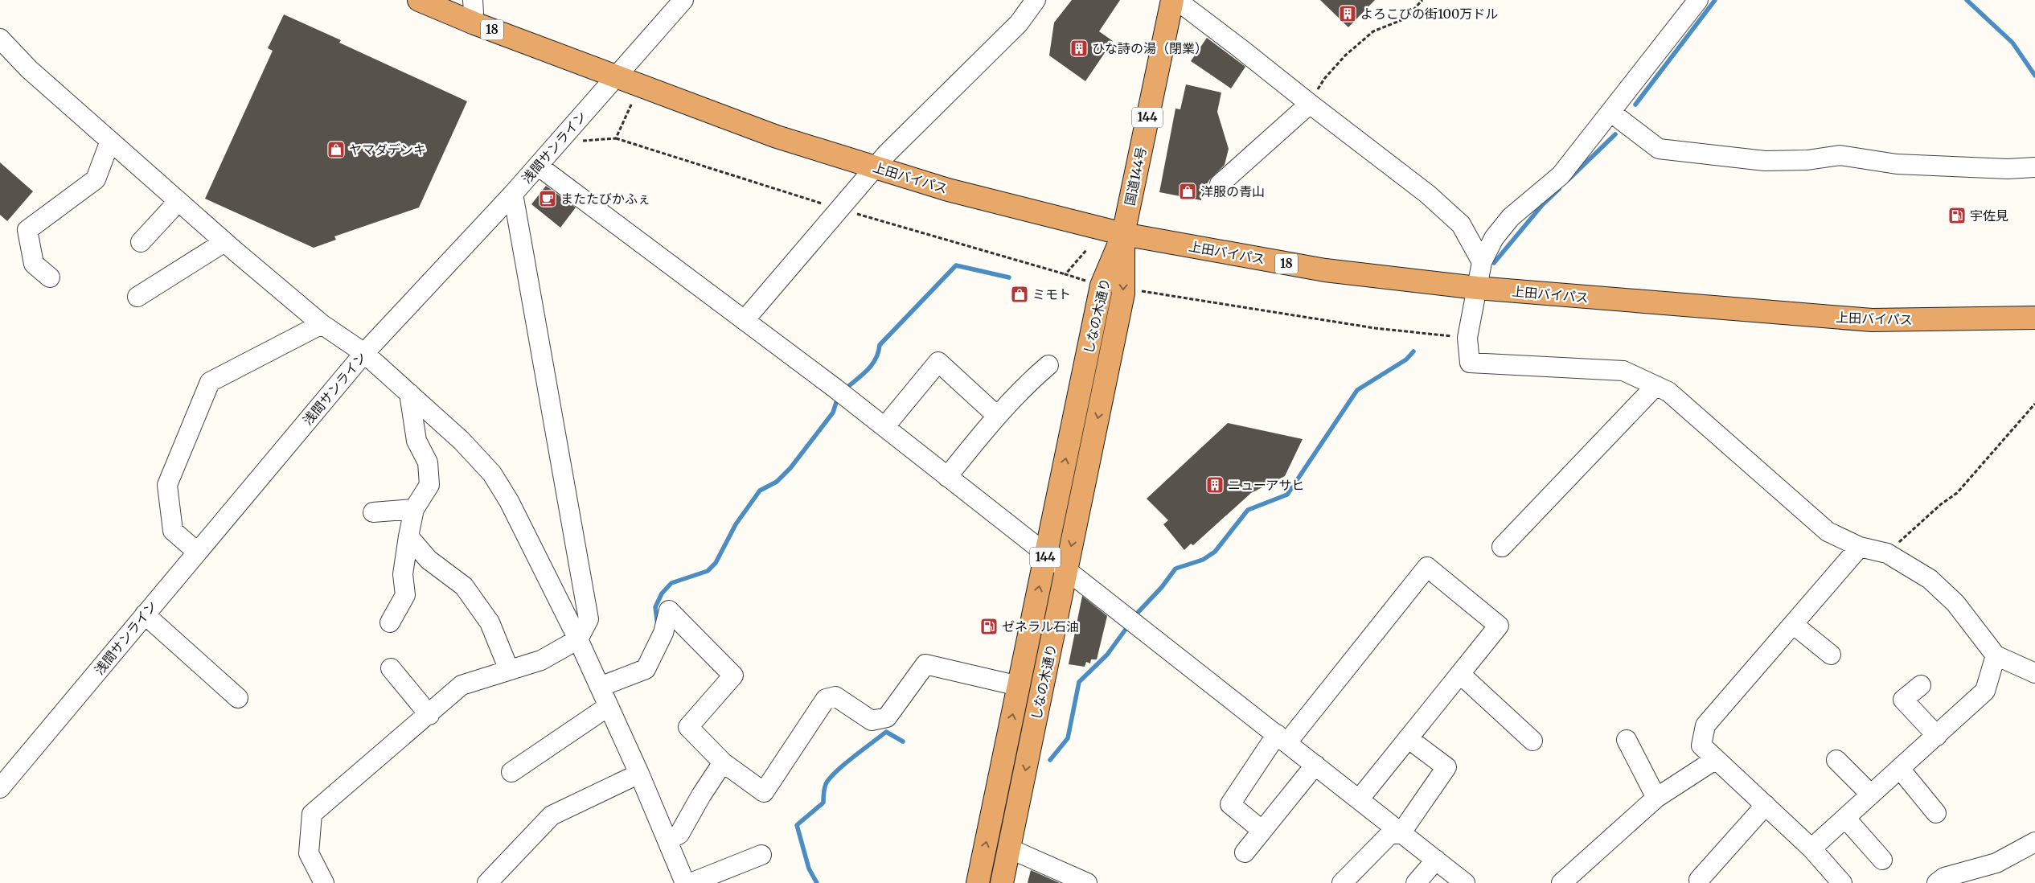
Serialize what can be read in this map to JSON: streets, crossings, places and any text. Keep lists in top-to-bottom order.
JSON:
{
  "streets": {
    "highway": [
      "18",
      "144",
      "国道144号",
      "上田バイパス",
      "しなの木通り"
    ],
    "street": ["浅間サンライン"]
  },
  "crossings": [
    ["浅間サンライン", "上田バイパス"],
    ["国道144号", "上田バイパス"],
    ["国道144号", "しなの木通り"],
    ["上田バイパス", "しなの木通り"]
  ],
  "places": {
    "building": ["よろこびの街100万ドル", "ひな詩の湯（閉業）", "ニューアサヒ"],
    "shop": ["ヤマダデンキ", "洋服の青山", "ミモト"],
    "cafe": ["またたびかふぇ"],
    "fuel station": ["宇佐見", "ゼネラル石油"]
  }
}
